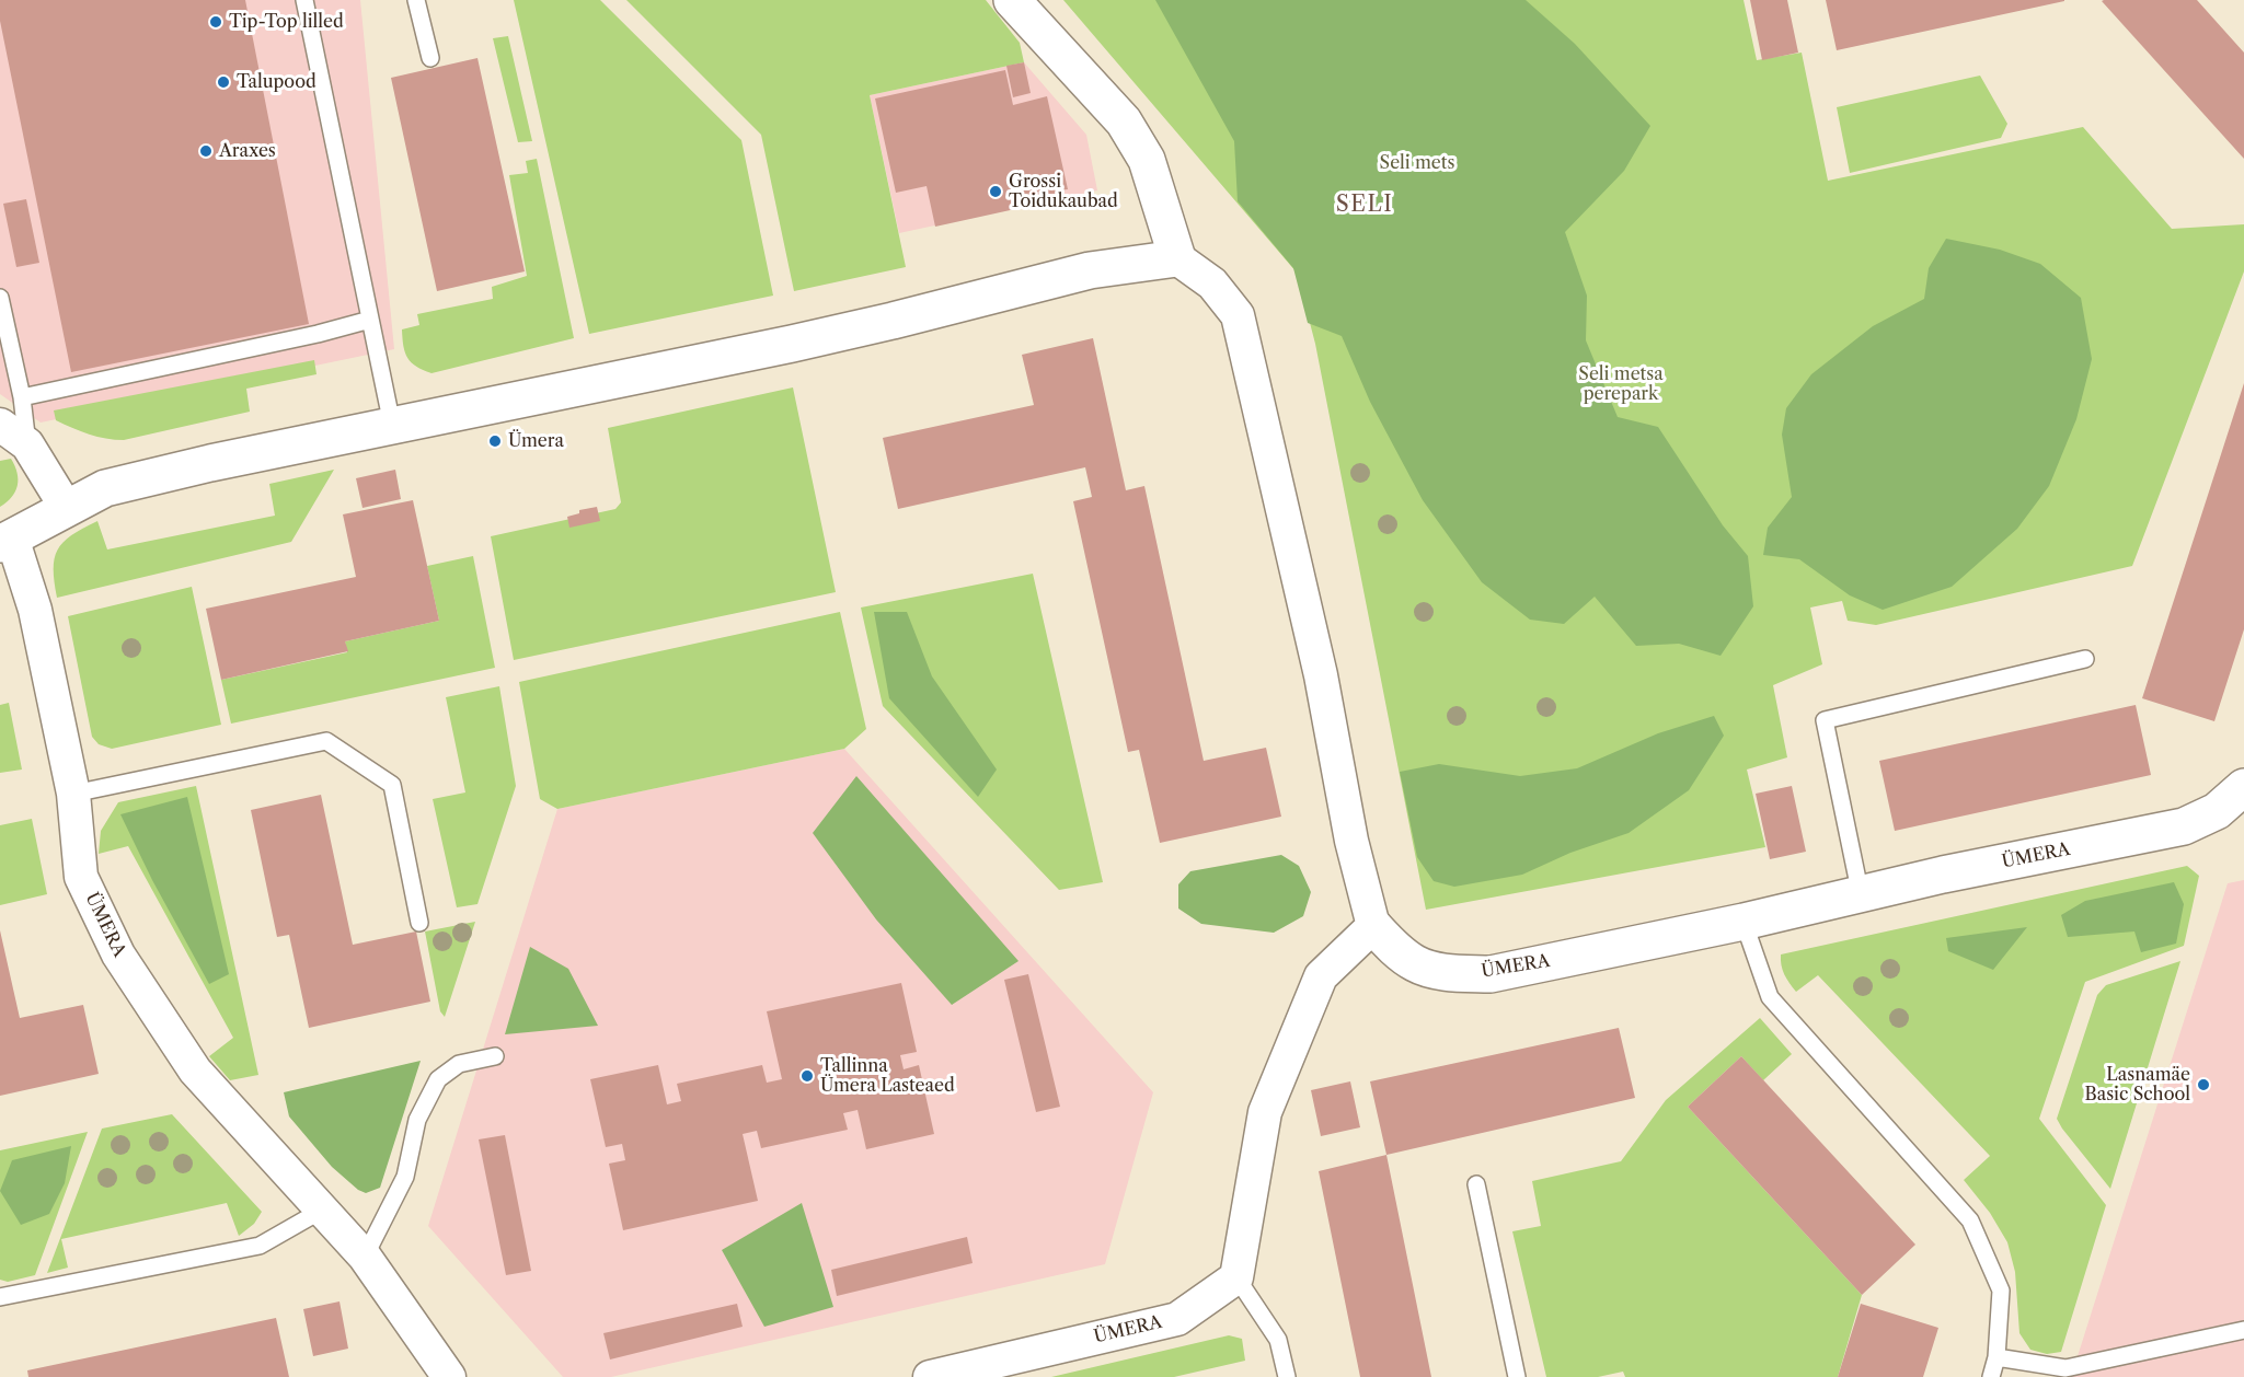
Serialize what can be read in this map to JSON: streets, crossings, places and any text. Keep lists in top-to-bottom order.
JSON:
{
  "streets": {
    "street": ["ÜMERA"]
  },
  "districts": ["SELI"],
  "parks": ["Seli mets", "Seli metsa perepark"],
  "places": [
    "Tip-Top lilled",
    "Talupood",
    "Araxes",
    "Grossi Toidukaubad",
    "Ümera",
    "Tallinna Ümera Lasteaed",
    "Lasnamäe Basic School"
  ]
}
